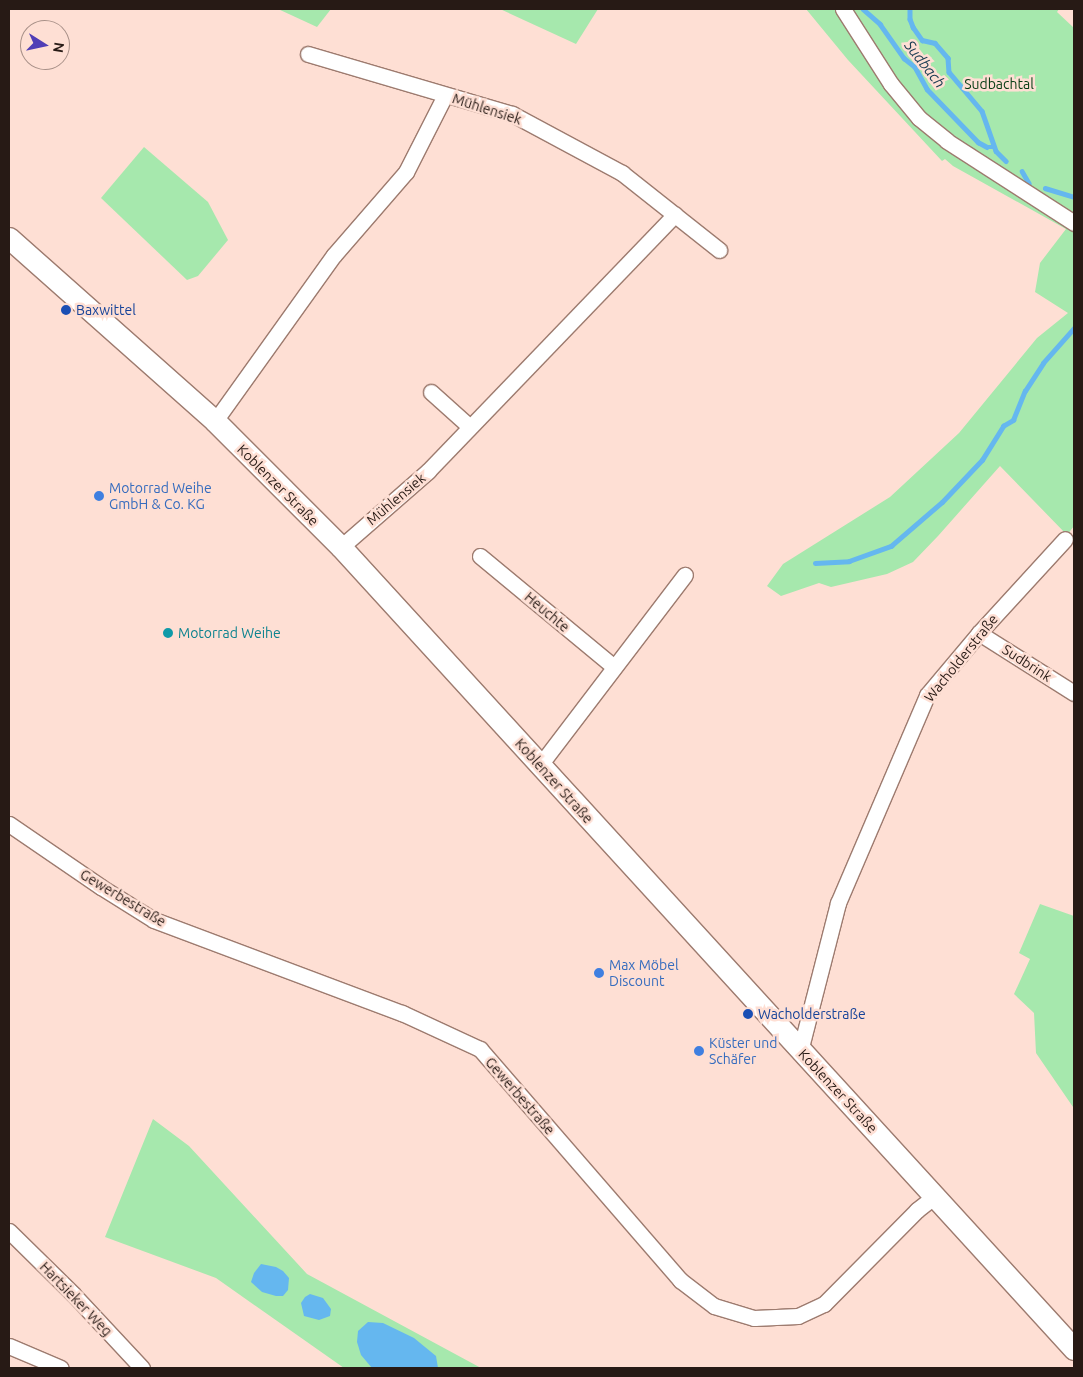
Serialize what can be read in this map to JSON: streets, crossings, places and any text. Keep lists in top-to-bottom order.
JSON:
{
  "streets": {
    "main road": ["Koblenzer Straße"],
    "street": [
      "Mühlensiek",
      "Heuchte",
      "Wacholderstraße",
      "Sudbrink",
      "Gewerbestraße",
      "Hartsieker Weg"
    ]
  },
  "crossings": [
    ["Mühlensiek", "Koblenzer Straße"],
    ["Koblenzer Straße", "Wacholderstraße"],
    ["Koblenzer Straße", "Gewerbestraße"],
    ["Wacholderstraße", "Sudbrink"]
  ],
  "water": ["Sudbach"],
  "parks": ["Sudbachtal"],
  "places": [
    "Baxwittel",
    "Motorrad Weihe GmbH & Co. KG",
    "Motorrad Weihe",
    "Max Möbel Discount",
    "Wacholderstraße",
    "Küster und Schäfer"
  ],
  "north": "right"
}
